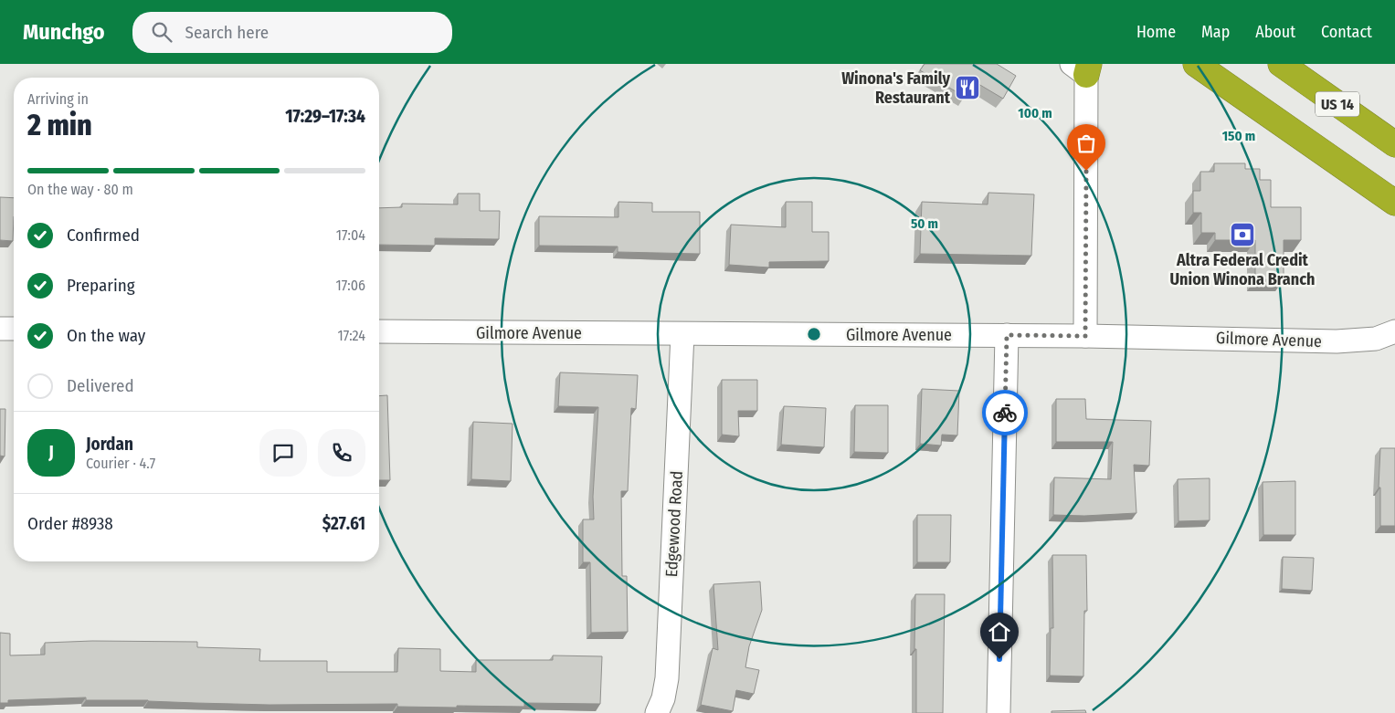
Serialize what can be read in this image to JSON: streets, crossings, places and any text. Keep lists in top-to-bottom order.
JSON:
{
  "streets": {
    "highway": ["US 14"],
    "street": ["Gilmore Avenue", "Edgewood Road"]
  },
  "crossings": [
    ["Gilmore Avenue", "Edgewood Road"]
  ],
  "places": {
    "restaurant": ["Winona's Family Restaurant"],
    "bank": ["Altra Federal Credit Union Winona Branch"]
  },
  "page": {
    "header": "Munchgo",
    "search": "Search here",
    "nav": [
      "Home",
      "Map",
      "About",
      "Contact"
    ],
    "heading": ["2 min", "Arriving in", "17:29–17:34"],
    "panel": [
      "Jordan",
      "Courier · 4.7",
      "Order #8938",
      "$27.61"
    ],
    "bar": "On the way · 80 m",
    "list": [
      ["Confirmed", "17:04"],
      ["Preparing", "17:06"],
      ["On the way", "17:24"],
      "Delivered"
    ],
    "round": "J"
  },
  "rings": ["100 m", "150 m", "50 m"]
}
